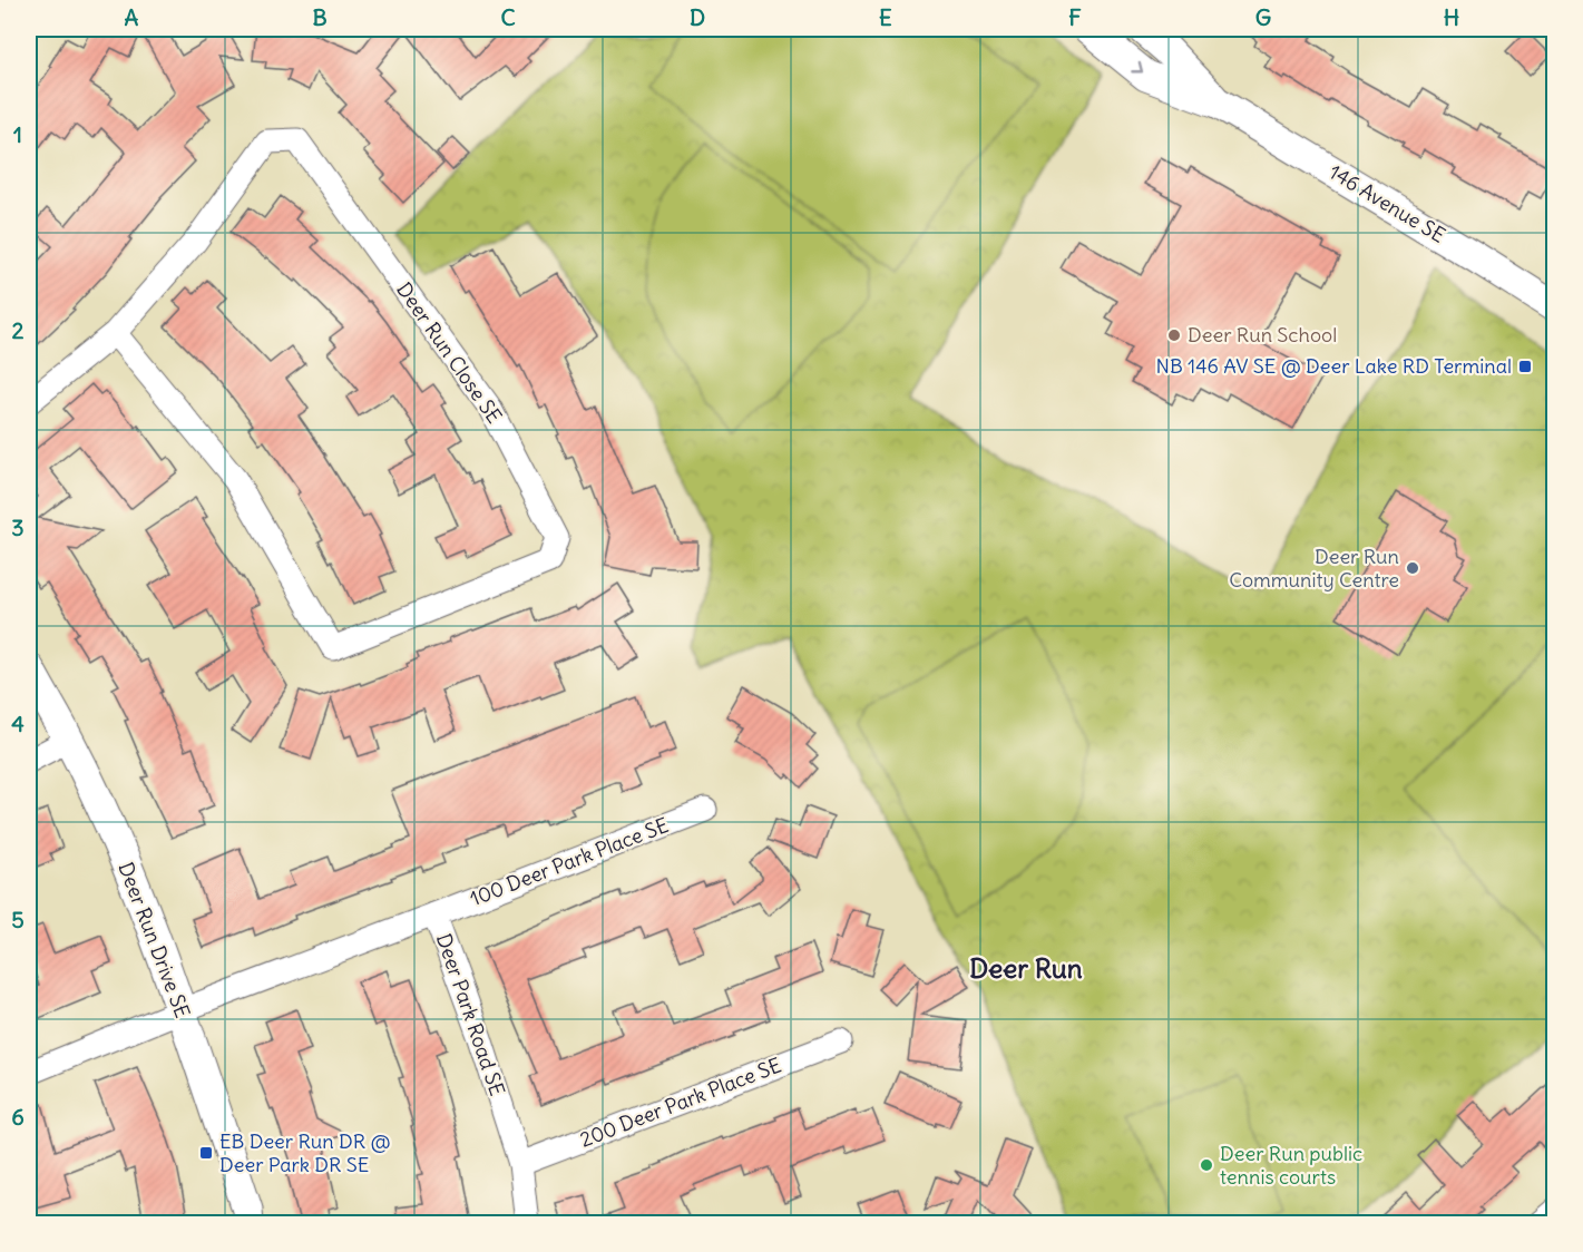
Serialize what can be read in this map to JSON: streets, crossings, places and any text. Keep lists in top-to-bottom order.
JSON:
{
  "streets": {
    "street": [
      "146 Avenue SE",
      "Deer Run Close SE",
      "100 Deer Park Place SE",
      "Deer Run Drive SE",
      "Deer Park Road SE",
      "200 Deer Park Place SE"
    ]
  },
  "crossings": [
    ["100 Deer Park Place SE", "Deer Park Road SE"],
    ["Deer Run Drive SE", "Deer Park Road SE"],
    ["Deer Park Road SE", "200 Deer Park Place SE"]
  ],
  "districts": ["Deer Run"],
  "places": {
    "other": ["Deer Run School", "Deer Run Community Centre", "Deer Run public tennis courts"],
    "transit": ["NB 146 AV SE @ Deer Lake RD Terminal", "EB Deer Run DR @ Deer Park DR SE"]
  },
  "grid": {
    "columns": [
      "A",
      "B",
      "C",
      "D",
      "E",
      "F",
      "G",
      "H"
    ],
    "rows": [
      "1",
      "2",
      "3",
      "4",
      "5",
      "6"
    ]
  }
}
